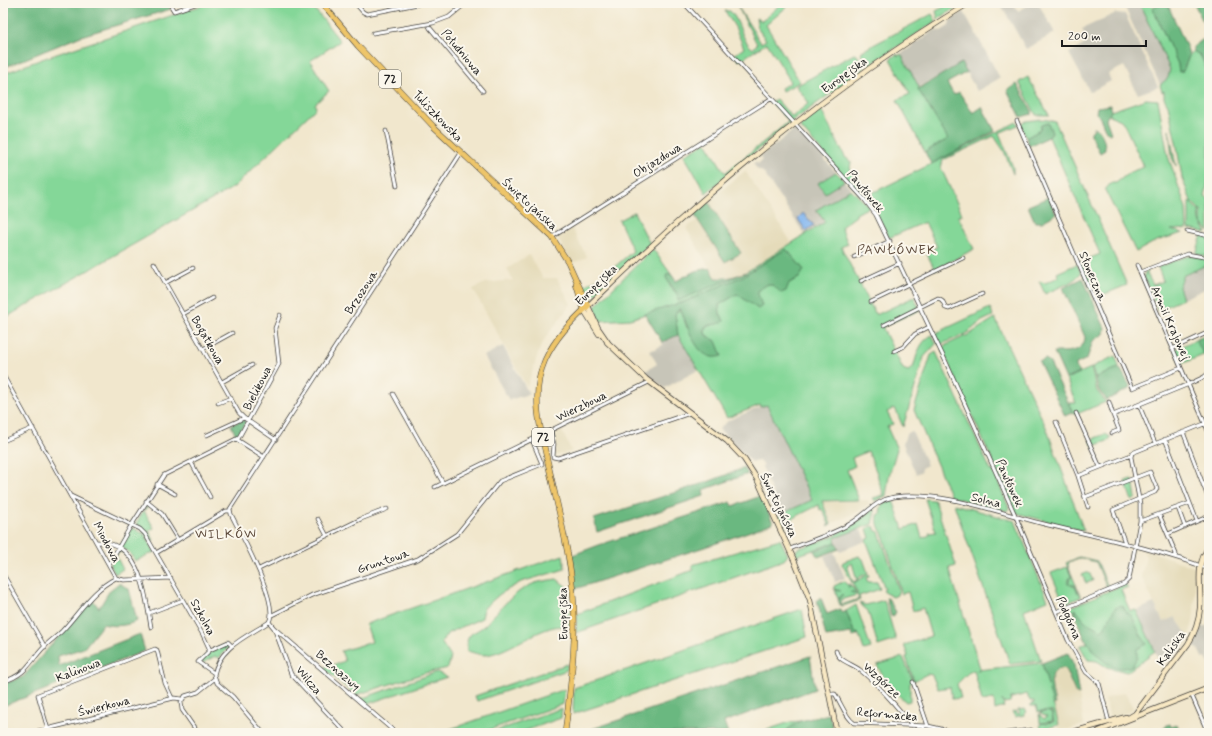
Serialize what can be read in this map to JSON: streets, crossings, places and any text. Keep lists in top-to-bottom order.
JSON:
{
  "streets": {
    "main road": [
      "Europejska",
      "72",
      "Tuliszkowska",
      "Świętojańska"
    ],
    "street": [
      "Południowa",
      "Objazdowa",
      "Pawłówek",
      "Słoneczna",
      "Brzozowa",
      "Armii Krajowej",
      "Bogatkowa",
      "Bielikowa",
      "Wierzbowa",
      "Solna",
      "Miodowa",
      "Gruntowa",
      "Szkolna",
      "Podgórna",
      "Kaliska",
      "Kalinowa",
      "Beznazwy",
      "Wilcza",
      "Wzgórze",
      "Świerkowa",
      "Reformacka"
    ]
  },
  "crossings": [
    ["Europejska", "Pawłówek"],
    ["Europejska", "Świętojańska"],
    ["Europejska", "Wierzbowa"],
    ["Tuliszkowska", "Świętojańska"],
    ["Tuliszkowska", "Brzozowa"],
    ["Objazdowa", "Pawłówek"],
    ["Objazdowa", "Świętojańska"],
    ["Pawłówek", "Solna"],
    ["Pawłówek", "Podgórna"],
    ["Świętojańska", "Brzozowa"],
    ["Świętojańska", "Wierzbowa"],
    ["Świętojańska", "Solna"],
    ["Świętojańska", "Reformacka"],
    ["Słoneczna", "Armii Krajowej"],
    ["Bogatkowa", "Bielikowa"],
    ["Wierzbowa", "Gruntowa"],
    ["Solna", "Podgórna"],
    ["Solna", "Kaliska"],
    ["Miodowa", "Szkolna"],
    ["Kalinowa", "Świerkowa"],
    ["Beznazwy", "Wilcza"],
    ["Wzgórze", "Reformacka"]
  ],
  "districts": ["PAWŁÓWEK", "WILKÓW"],
  "scale_bar": "200 m"
}
